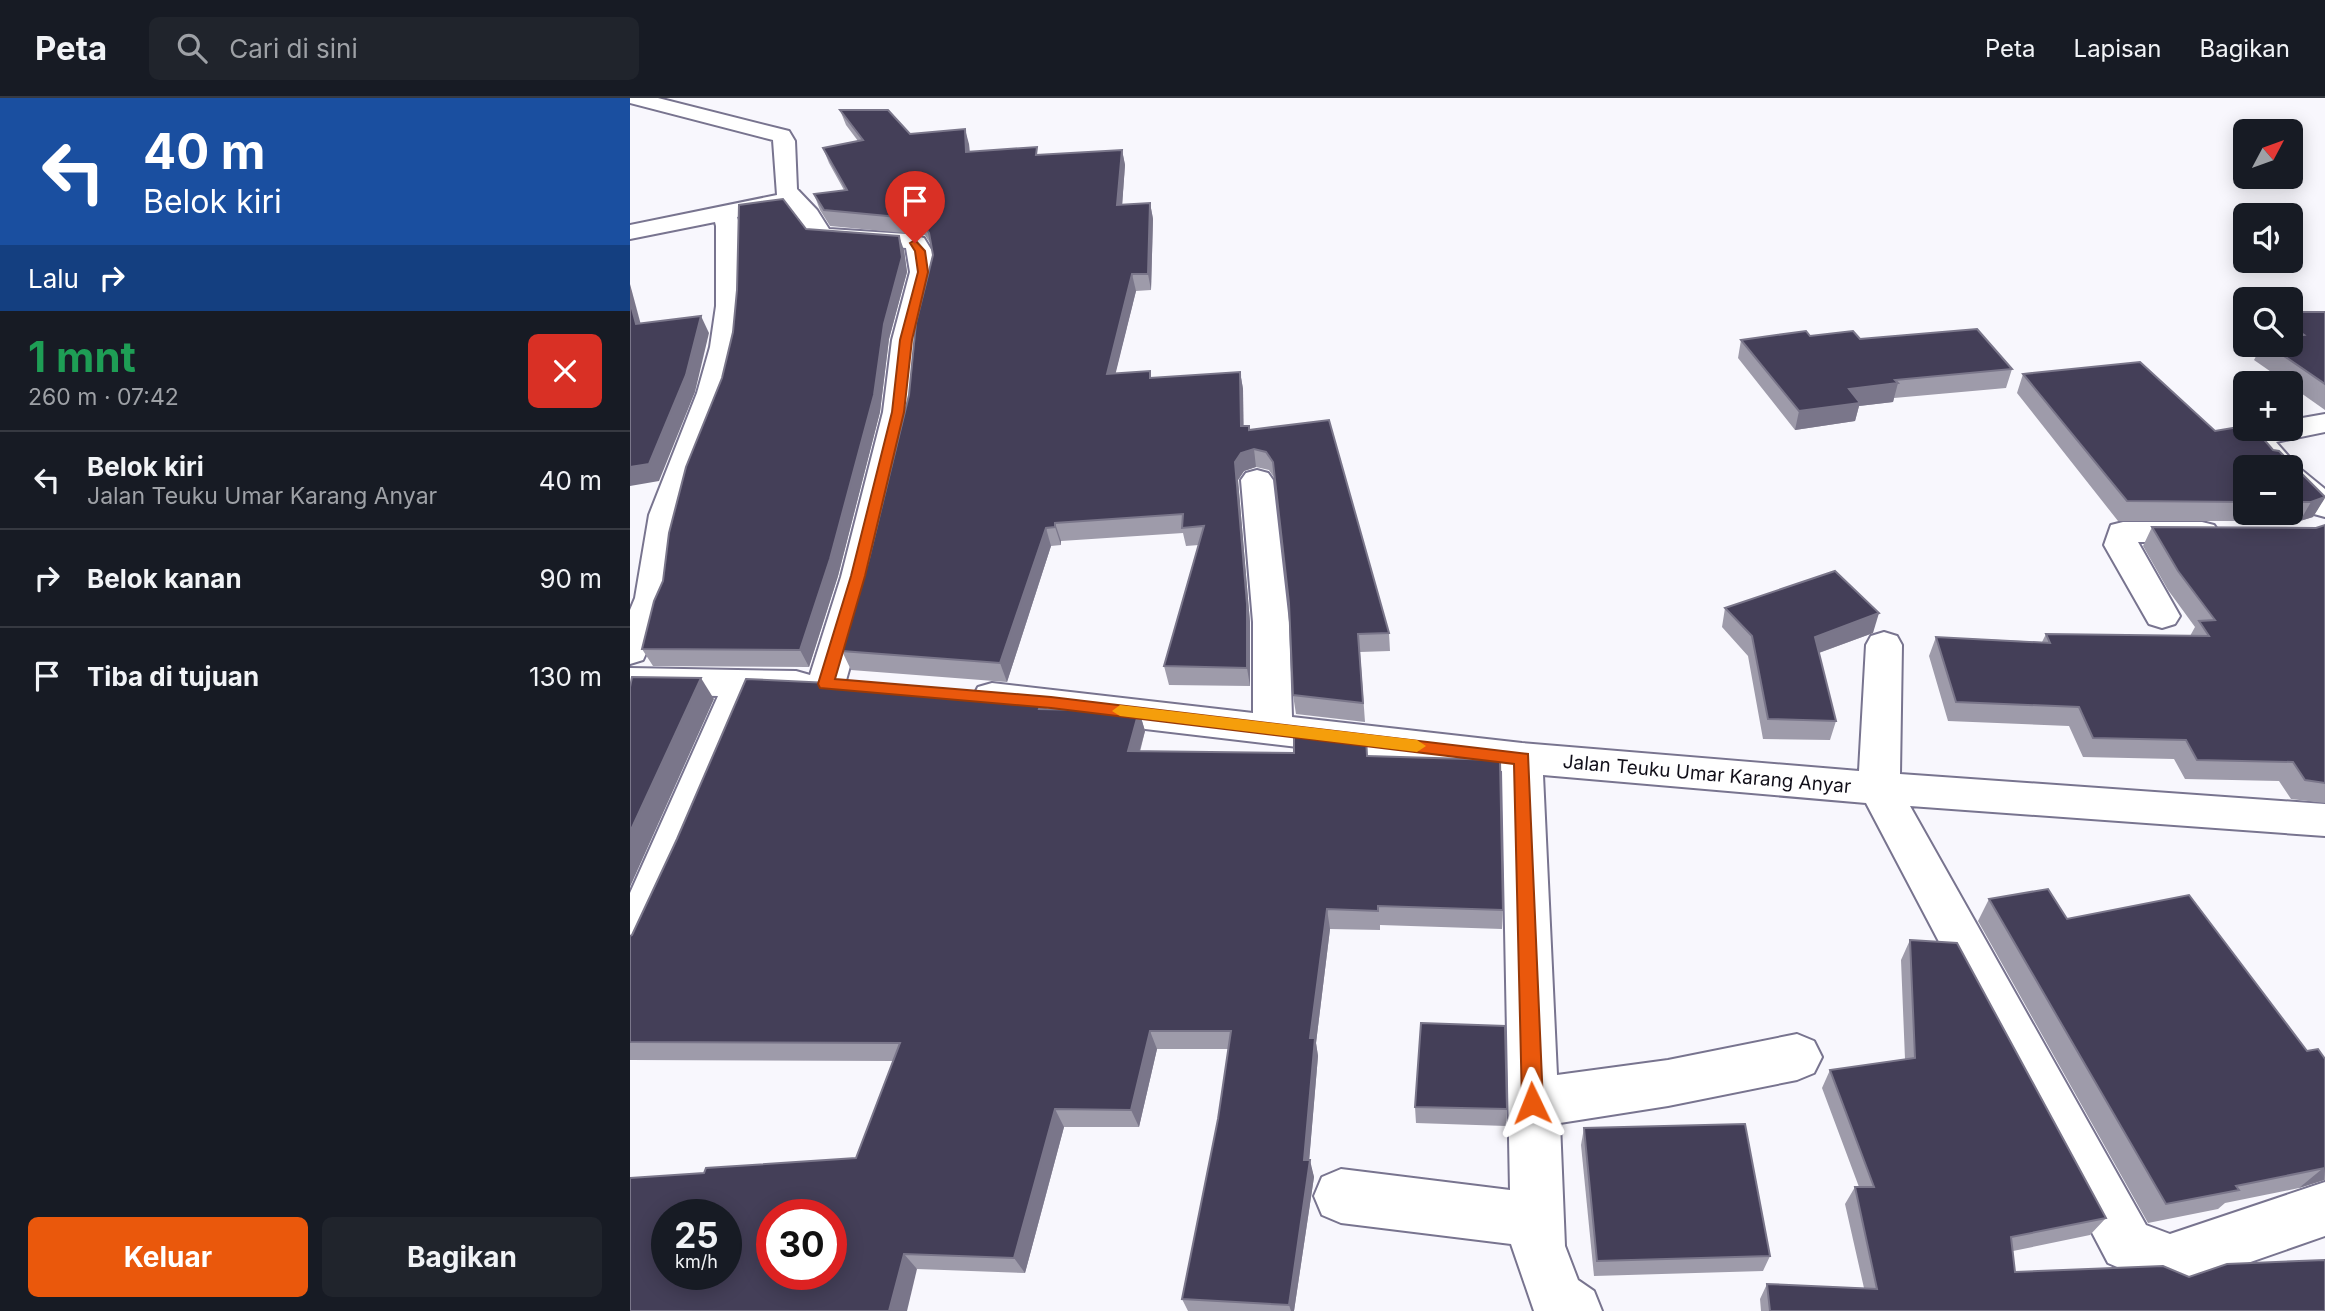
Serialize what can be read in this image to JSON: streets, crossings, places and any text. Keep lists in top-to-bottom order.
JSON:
{
  "streets": {
    "street": ["Jalan Teuku Umar Karang Anyar"]
  },
  "north": "top right",
  "page": {
    "header": "Peta",
    "search": "Cari di sini",
    "nav": ["Peta", "Lapisan", "Bagikan"],
    "turn": ["40 m", "Belok kiri"],
    "map_buttons": ["+", "−"],
    "then": "Lalu",
    "heading": ["1 mnt", "260 m · 07:42"],
    "list": [
      {
        "name": "Belok kiri",
        "note": "Jalan Teuku Umar Karang Anyar",
        "value": "40 m"
      },
      {
        "name": "Belok kanan",
        "value": "90 m"
      },
      {
        "name": "Tiba di tujuan",
        "value": "130 m"
      }
    ],
    "speed": "25 km/h",
    "limit": "30",
    "buttons": ["Keluar", "Bagikan"]
  }
}
